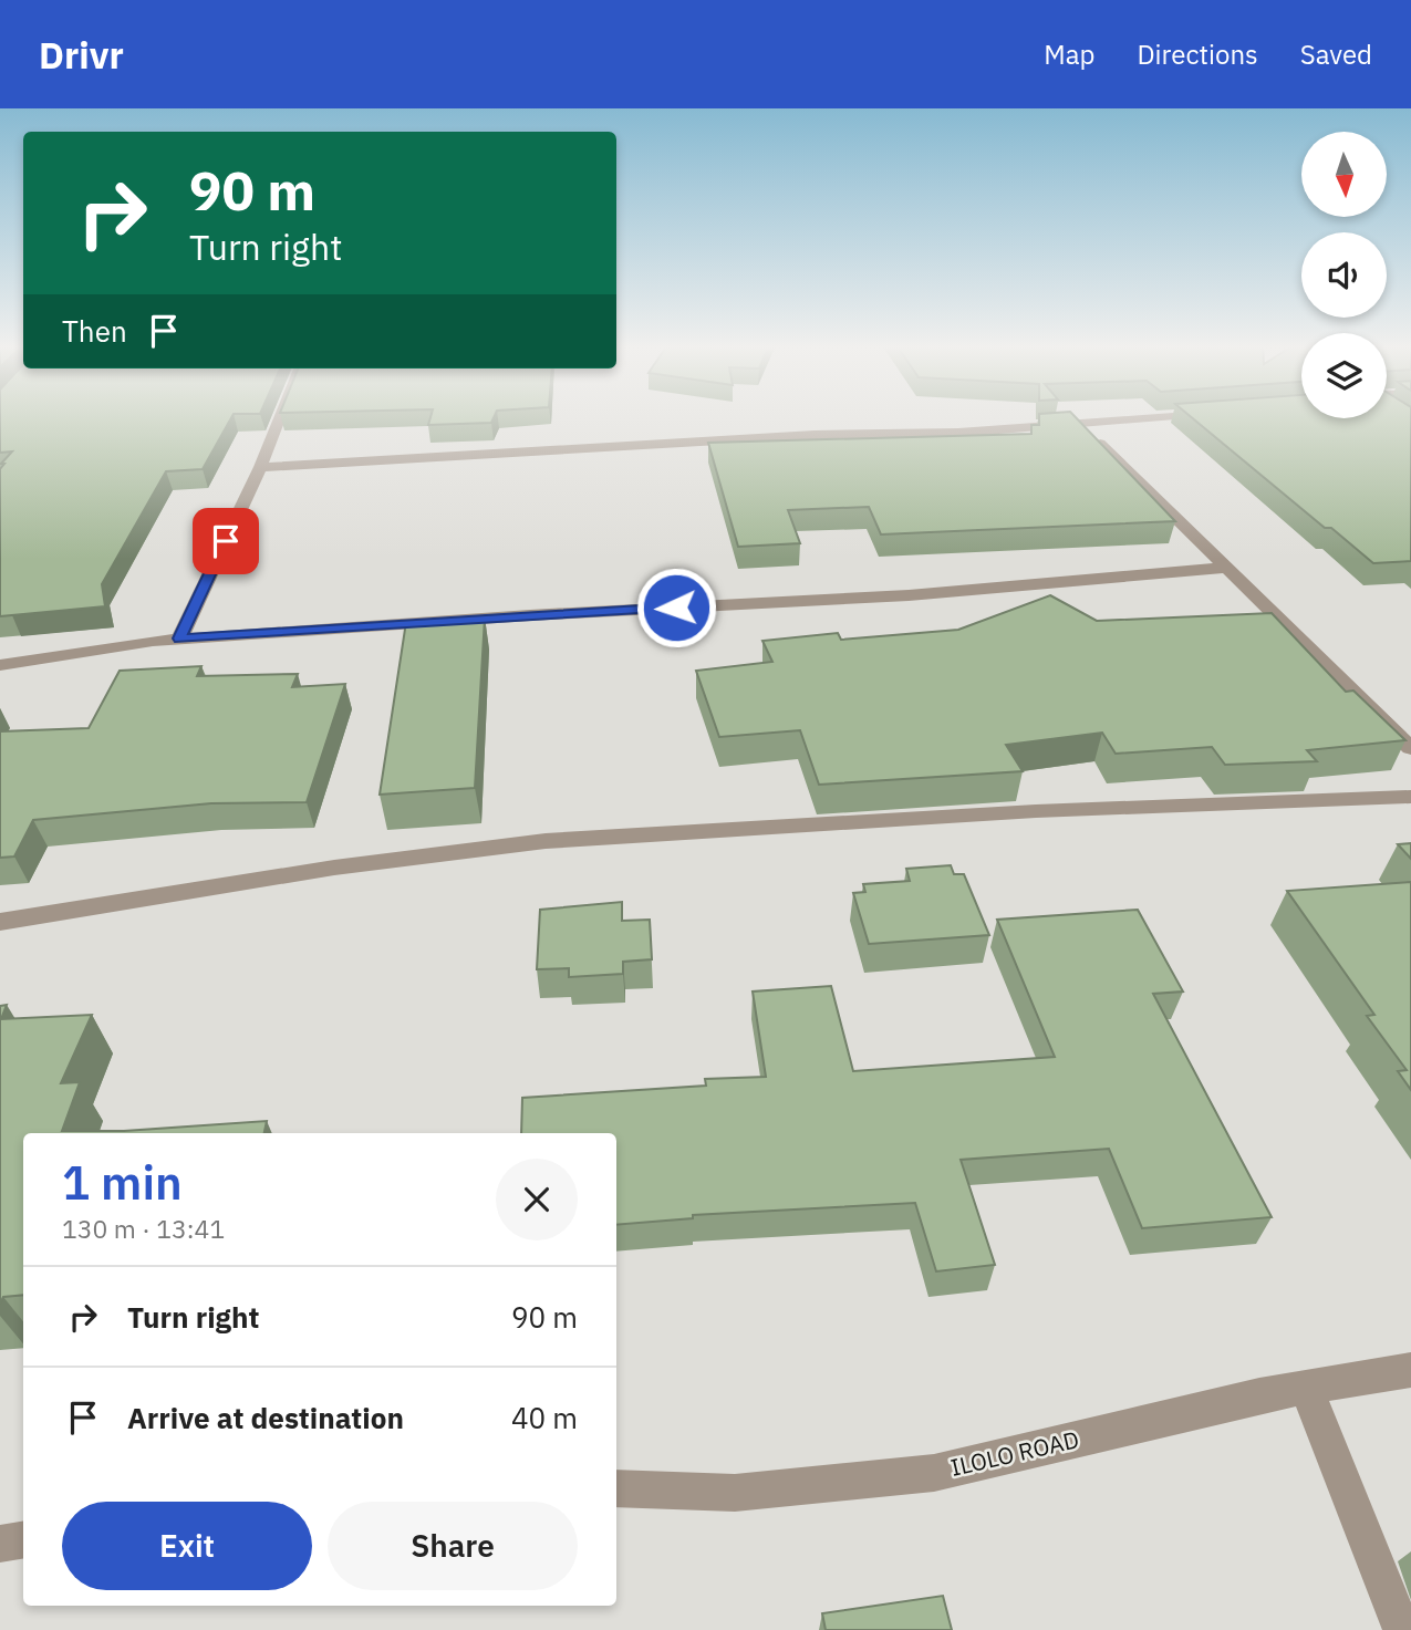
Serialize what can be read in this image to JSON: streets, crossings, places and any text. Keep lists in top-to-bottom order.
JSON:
{
  "streets": {
    "street": ["ILOLO ROAD"]
  },
  "north": "bottom",
  "page": {
    "header": "Drivr",
    "nav": ["Map", "Directions", "Saved"],
    "turn": ["90 m", "Turn right"],
    "then": "Then",
    "heading": ["1 min", "130 m · 13:41"],
    "list": [
      {
        "name": "Turn right",
        "value": "90 m"
      },
      {
        "name": "Arrive at destination",
        "value": "40 m"
      }
    ],
    "buttons": ["Exit", "Share"]
  }
}
